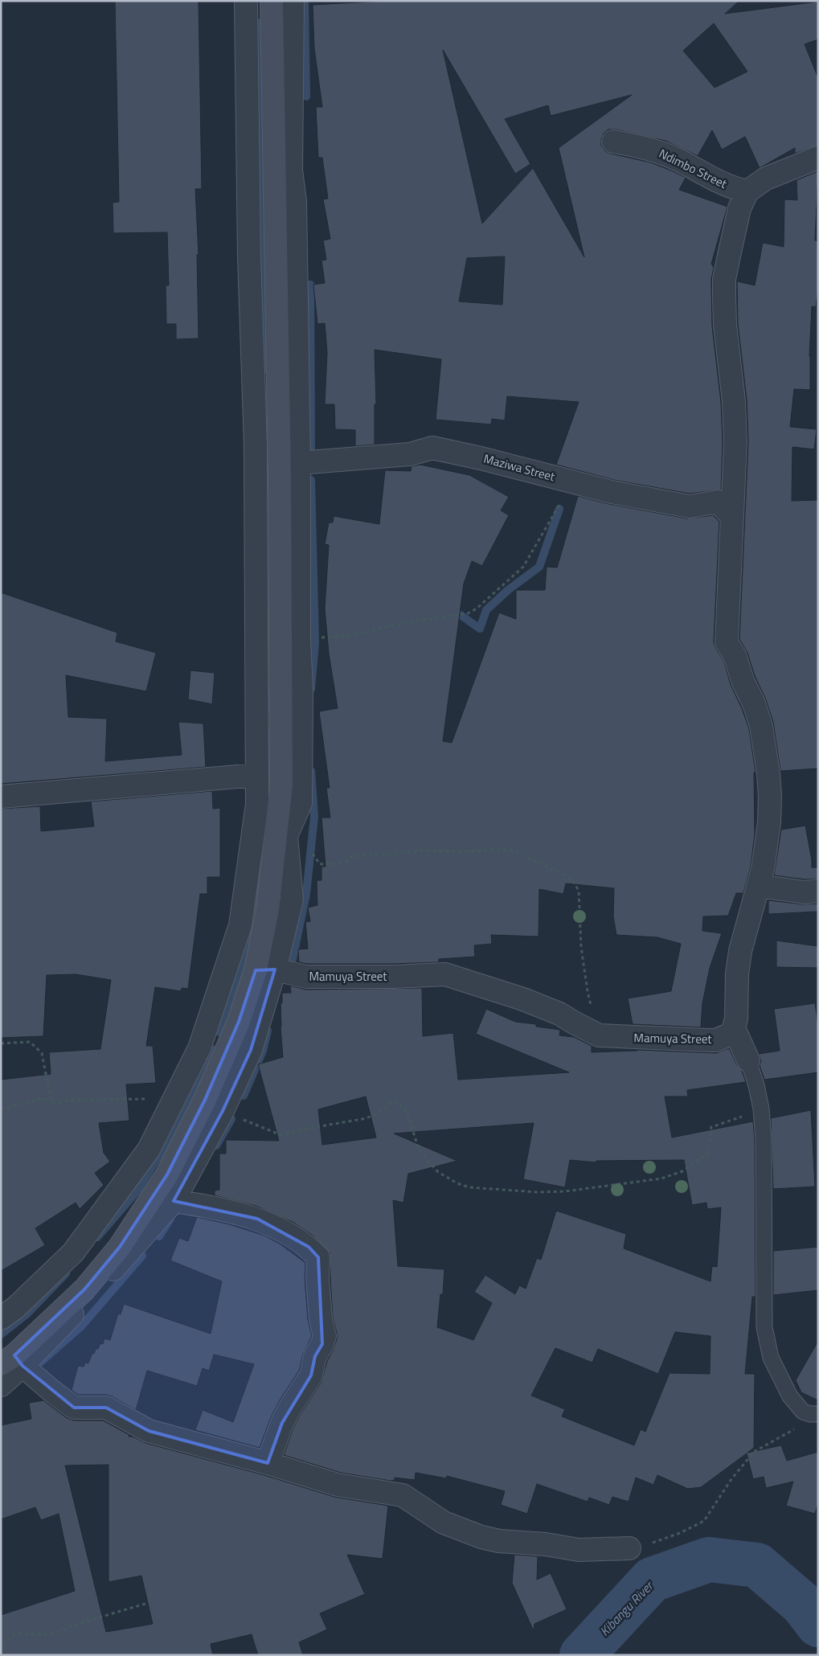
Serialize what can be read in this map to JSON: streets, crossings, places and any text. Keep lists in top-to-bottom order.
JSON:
{
  "streets": {
    "street": ["Ndimbo Street", "Maziwa Street", "Mamuya Street"]
  },
  "water": ["Kibangu River"]
}
